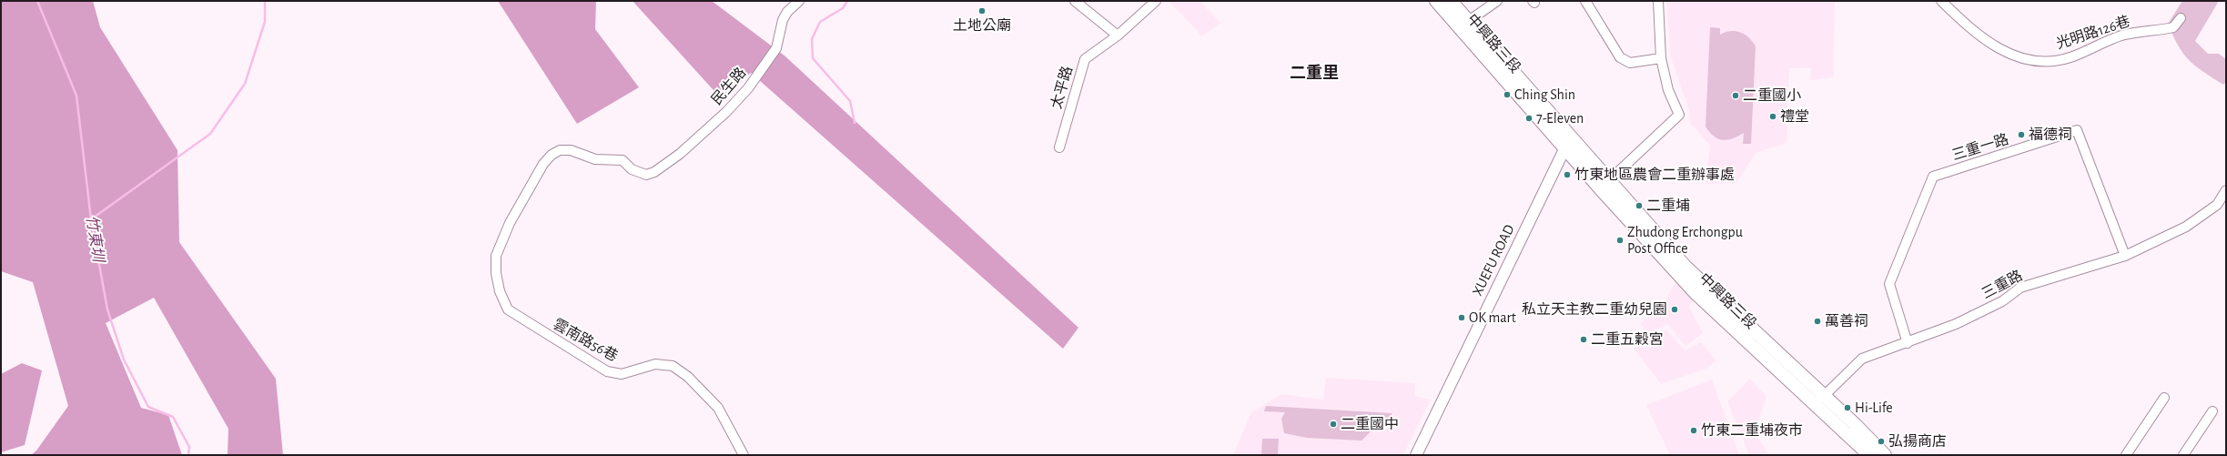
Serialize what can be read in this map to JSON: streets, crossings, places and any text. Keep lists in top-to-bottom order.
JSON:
{
  "streets": {
    "main road": ["中興路三段"],
    "street": [
      "光明路126巷",
      "民生路",
      "太平路",
      "三重一路",
      "XUEFU ROAD",
      "三重路",
      "雲南路56巷"
    ]
  },
  "crossings": [
    ["民生路", "雲南路56巷"],
    ["三重一路", "三重路"]
  ],
  "districts": ["二重里"],
  "water": ["竹東圳"],
  "places": [
    "土地公廟",
    "Ching Shin",
    "二重國小",
    "禮堂",
    "7-Eleven",
    "福德祠",
    "竹東地區農會二重辦事處",
    "二重埔",
    "Zhudong Erchongpu Post Office",
    "私立天主教二重幼兒園",
    "OK mart",
    "萬善祠",
    "二重五穀宮",
    "Hi-Life",
    "二重國中",
    "竹東二重埔夜市",
    "弘揚商店"
  ]
}
